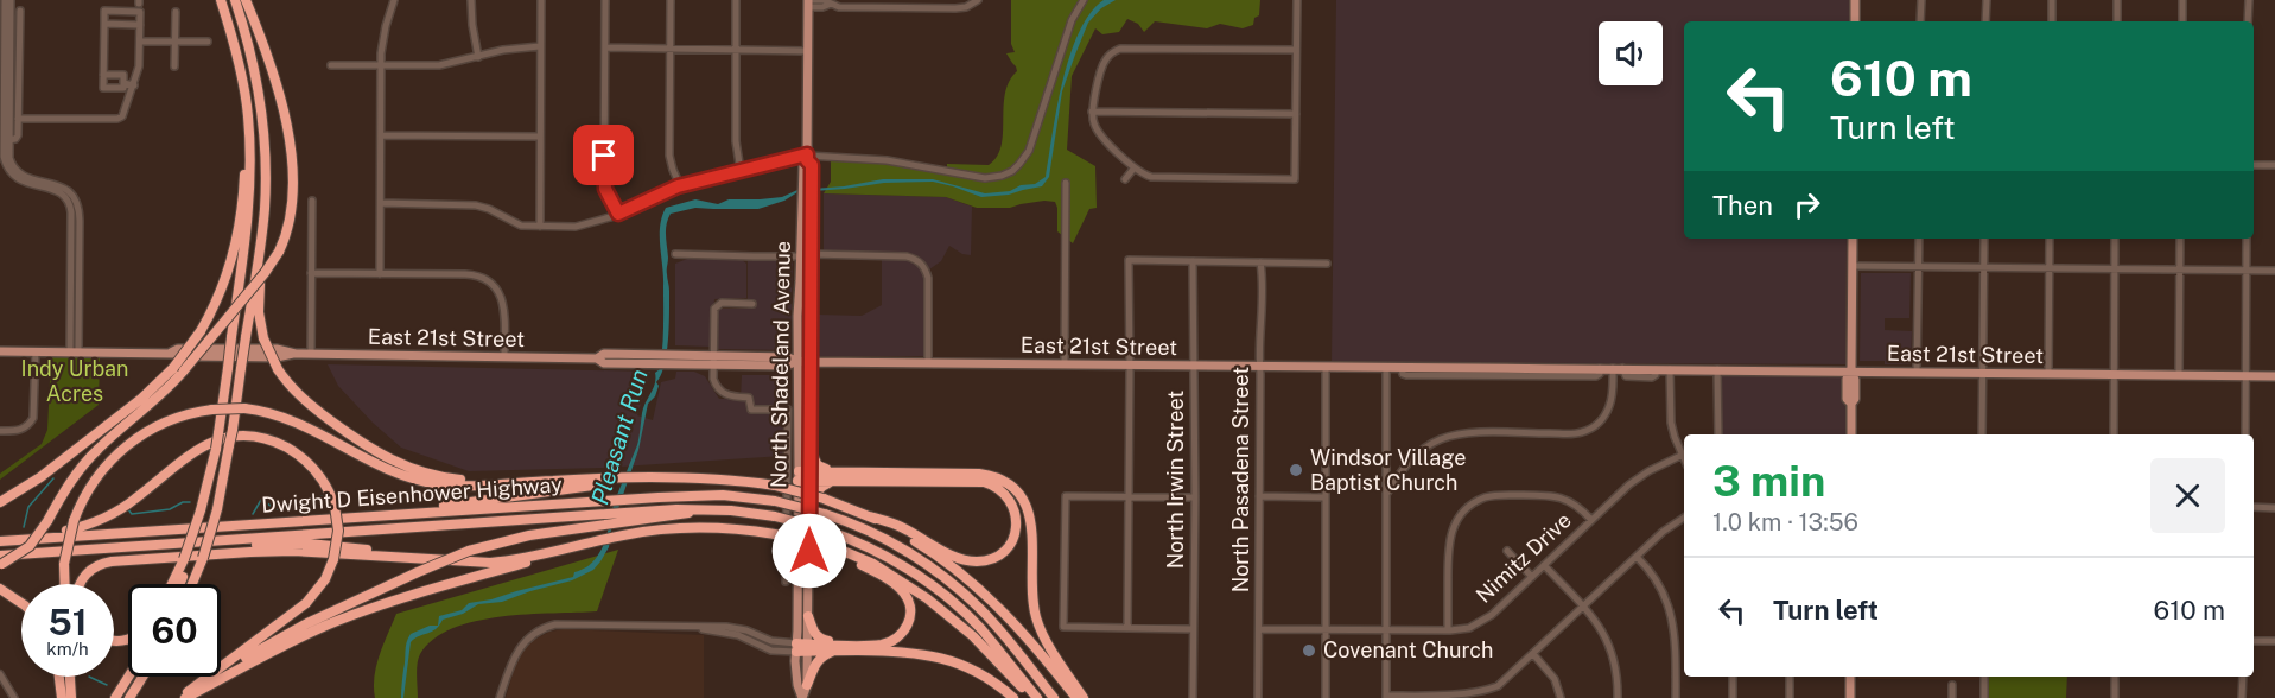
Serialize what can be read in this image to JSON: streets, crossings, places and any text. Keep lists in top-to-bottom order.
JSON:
{
  "streets": {
    "highway": ["Dwight D Eisenhower Highway"],
    "main road": ["East 21st Street", "North Shadeland Avenue"],
    "street": ["North Irwin Street", "North Pasadena Street", "Nimitz Drive"]
  },
  "crossings": [
    ["East 21st Street", "North Shadeland Avenue"],
    ["East 21st Street", "North Irwin Street"],
    ["East 21st Street", "North Pasadena Street"],
    ["North Pasadena Street", "Nimitz Drive"]
  ],
  "water": ["Pleasant Run"],
  "parks": ["Indy Urban Acres"],
  "places": ["Windsor Village Baptist Church", "Covenant Church"],
  "page": {
    "turn": ["610 m", "Turn left"],
    "then": "Then",
    "heading": ["3 min", "1.0 km · 13:56"],
    "list": [
      {
        "name": "Turn left",
        "value": "610 m"
      }
    ],
    "speed": "51 km/h",
    "limit": "60"
  }
}
